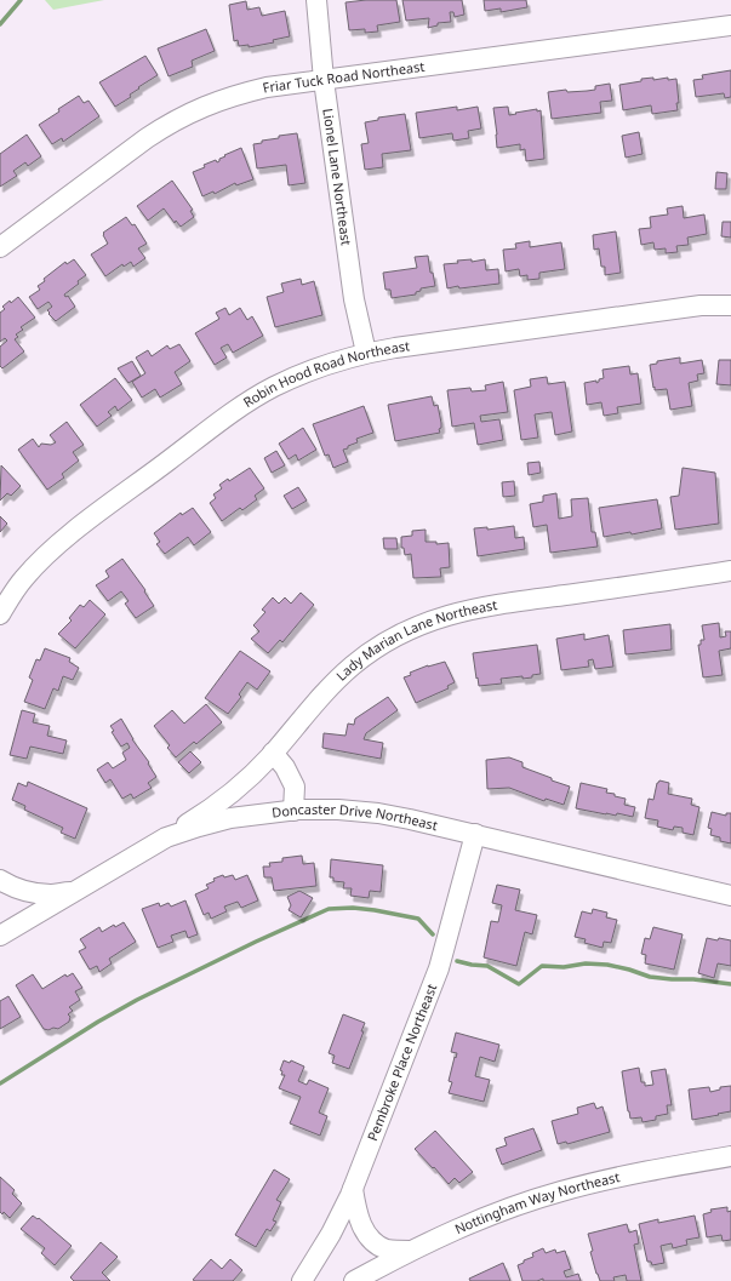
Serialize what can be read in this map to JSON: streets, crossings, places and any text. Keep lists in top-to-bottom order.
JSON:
{
  "streets": {
    "street": [
      "Friar Tuck Road Northeast",
      "Lionel Lane Northeast",
      "Robin Hood Road Northeast",
      "Lady Marian Lane Northeast",
      "Doncaster Drive Northeast",
      "Pembroke Place Northeast",
      "Nottingham Way Northeast"
    ]
  },
  "crossings": [
    ["Friar Tuck Road Northeast", "Lionel Lane Northeast"],
    ["Lionel Lane Northeast", "Robin Hood Road Northeast"],
    ["Lady Marian Lane Northeast", "Doncaster Drive Northeast"],
    ["Doncaster Drive Northeast", "Pembroke Place Northeast"]
  ]
}
